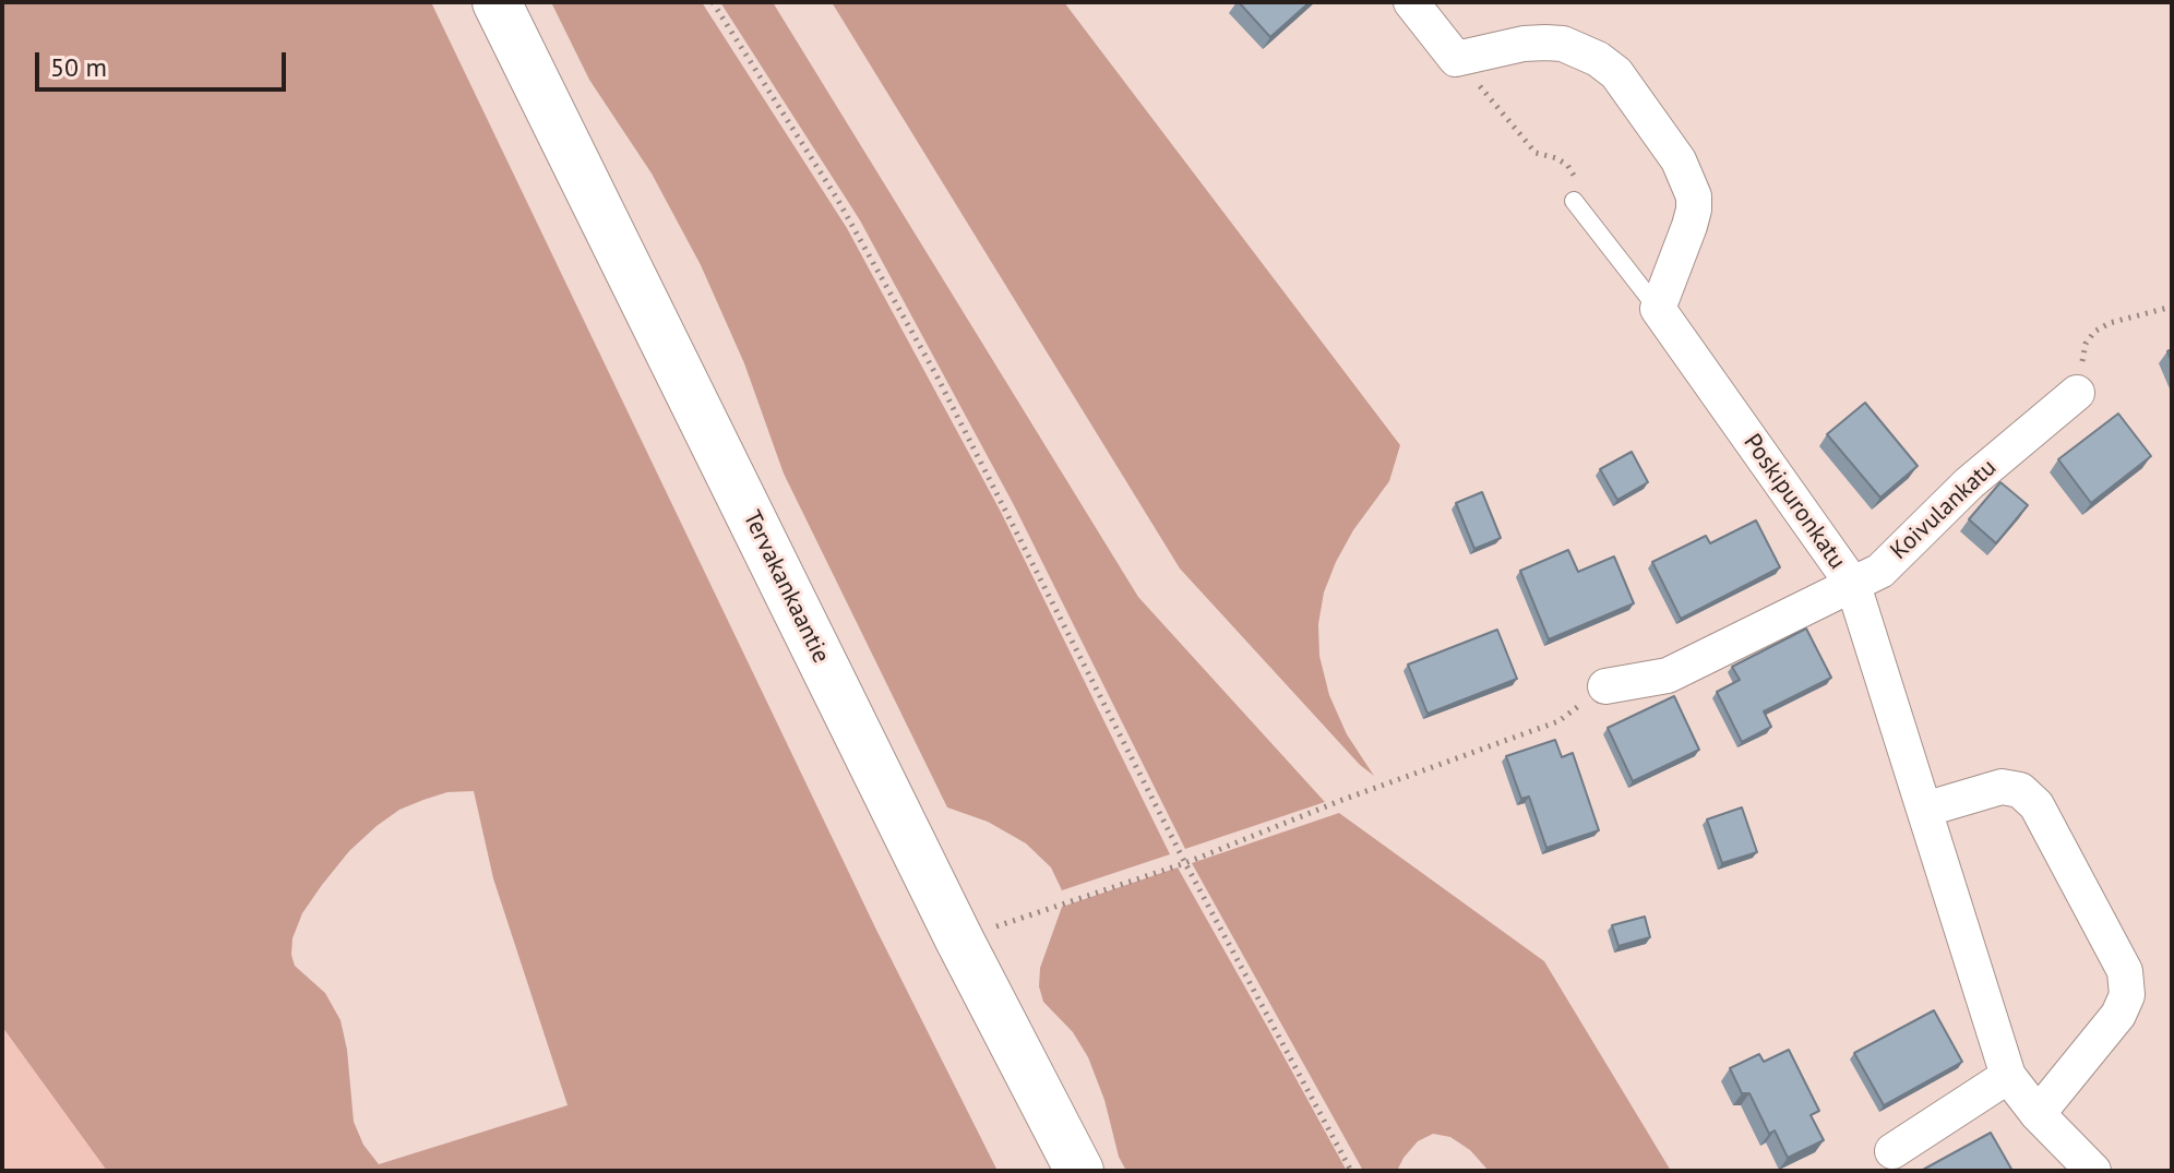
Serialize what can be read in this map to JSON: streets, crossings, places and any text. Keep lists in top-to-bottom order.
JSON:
{
  "streets": {
    "street": ["Poskipuronkatu", "Koivulankatu", "Tervakankaantie"]
  },
  "crossings": [
    ["Poskipuronkatu", "Koivulankatu"]
  ],
  "scale_bar": "50 m"
}
